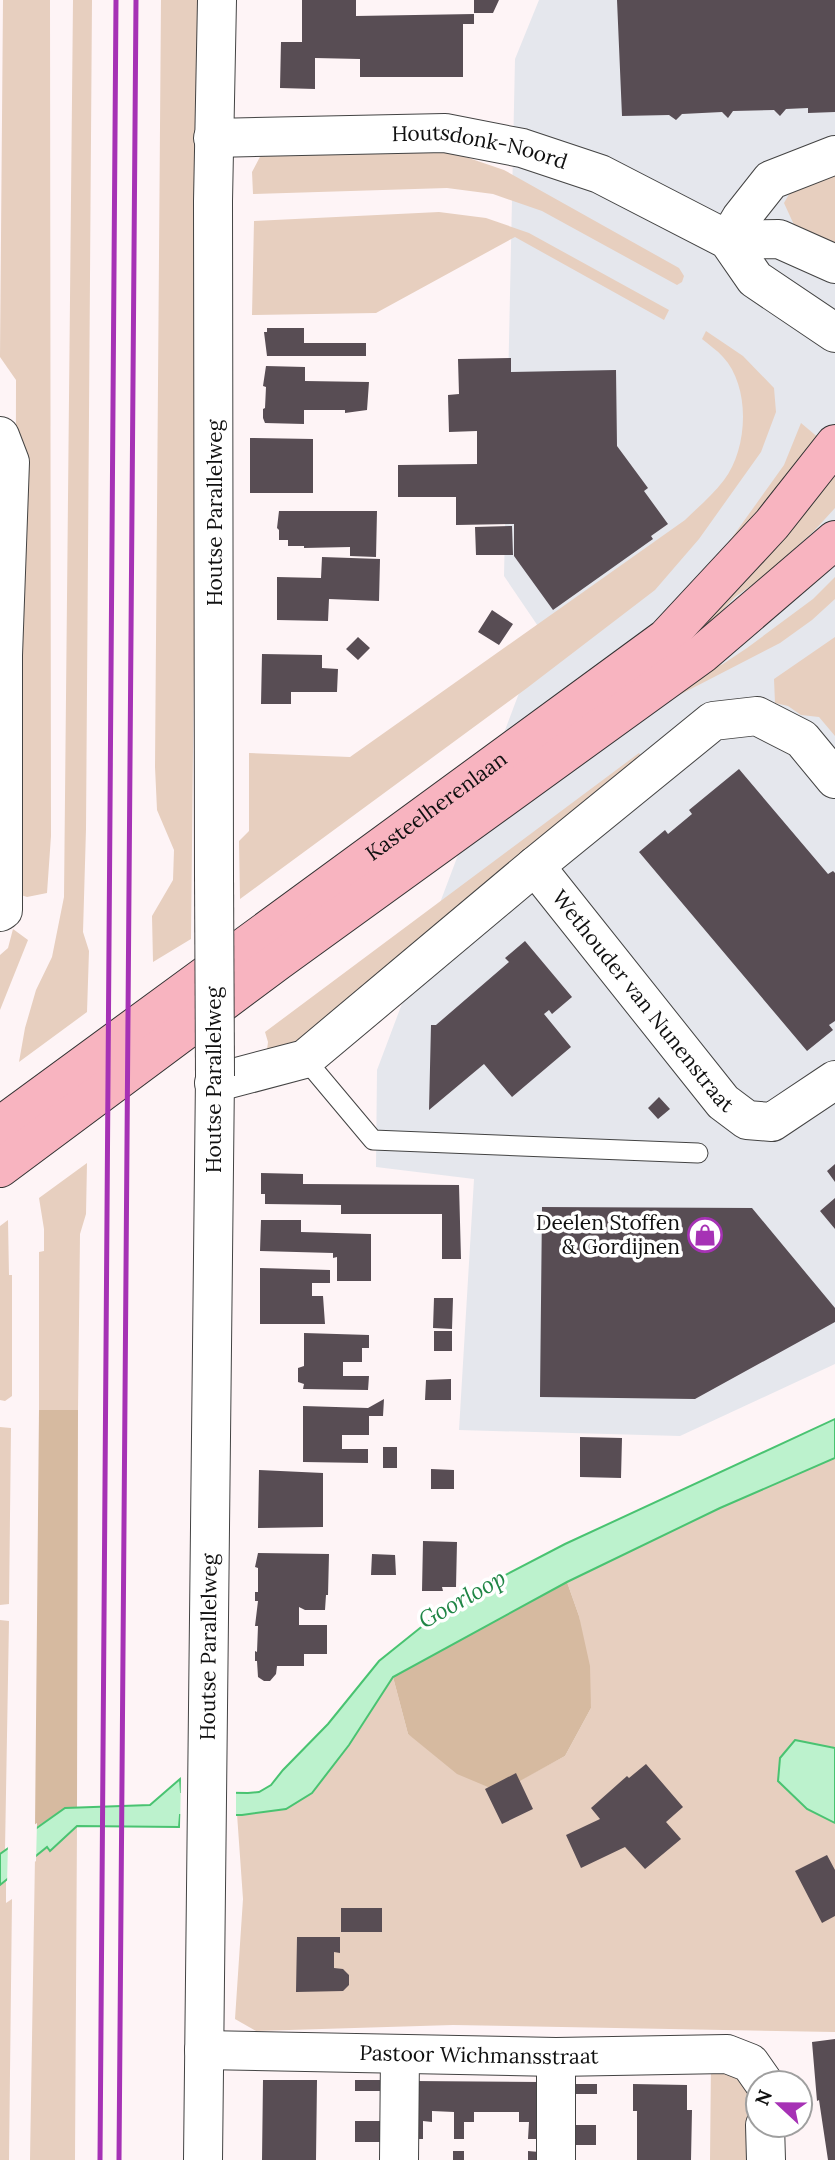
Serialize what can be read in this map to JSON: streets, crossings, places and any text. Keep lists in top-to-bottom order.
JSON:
{
  "streets": {
    "main road": ["Kasteelherenlaan"],
    "street": [
      "Houtsdonk-Noord",
      "Houtse Parallelweg",
      "Wethouder van Nunenstraat",
      "Pastoor Wichmansstraat"
    ]
  },
  "crossings": [
    ["Houtsdonk-Noord", "Houtse Parallelweg"],
    ["Houtse Parallelweg", "Pastoor Wichmansstraat"]
  ],
  "water": ["Goorloop"],
  "places": {
    "shop": ["Deelen Stoffen & Gordijnen"]
  },
  "north": "left"
}
